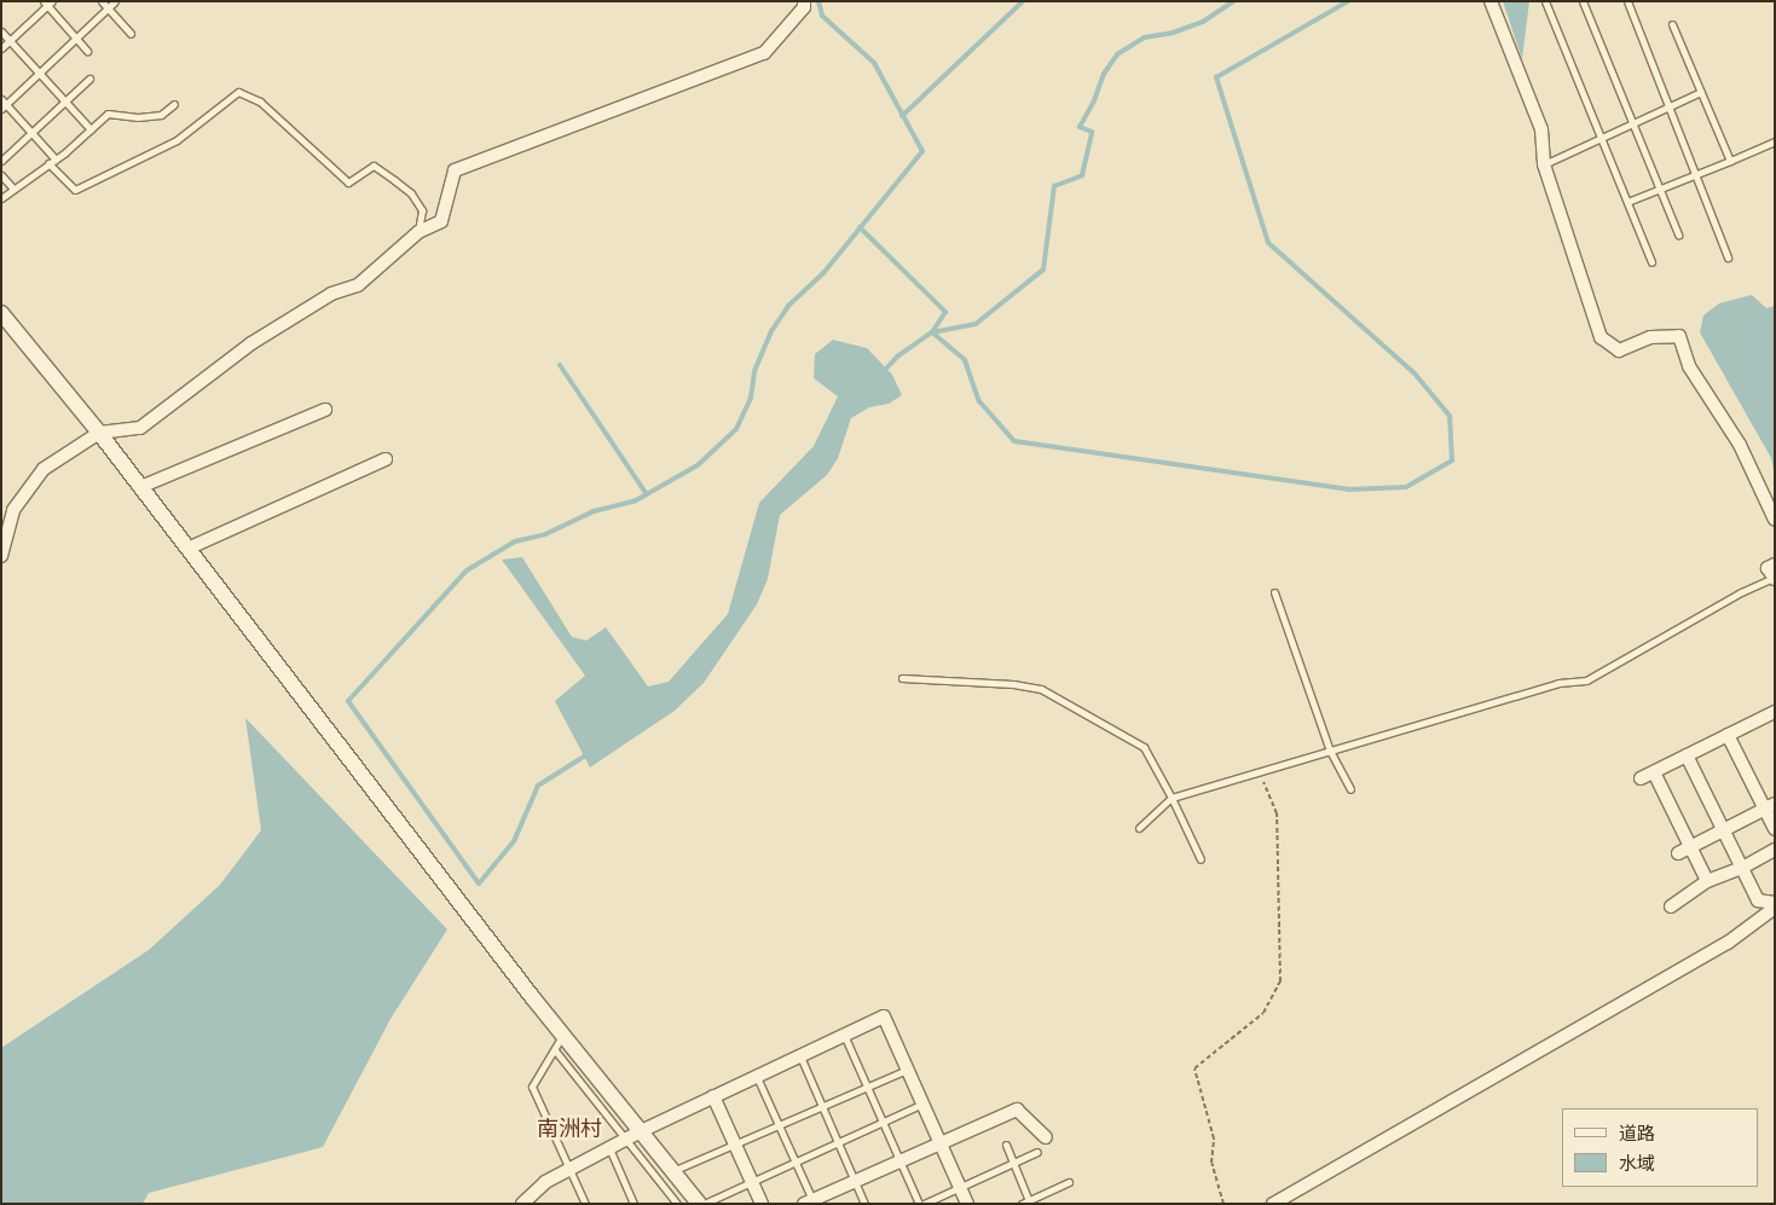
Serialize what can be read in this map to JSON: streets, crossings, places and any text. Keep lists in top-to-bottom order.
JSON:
{
  "districts": ["南洲村"],
  "legend": ["道路", "水域"]
}
